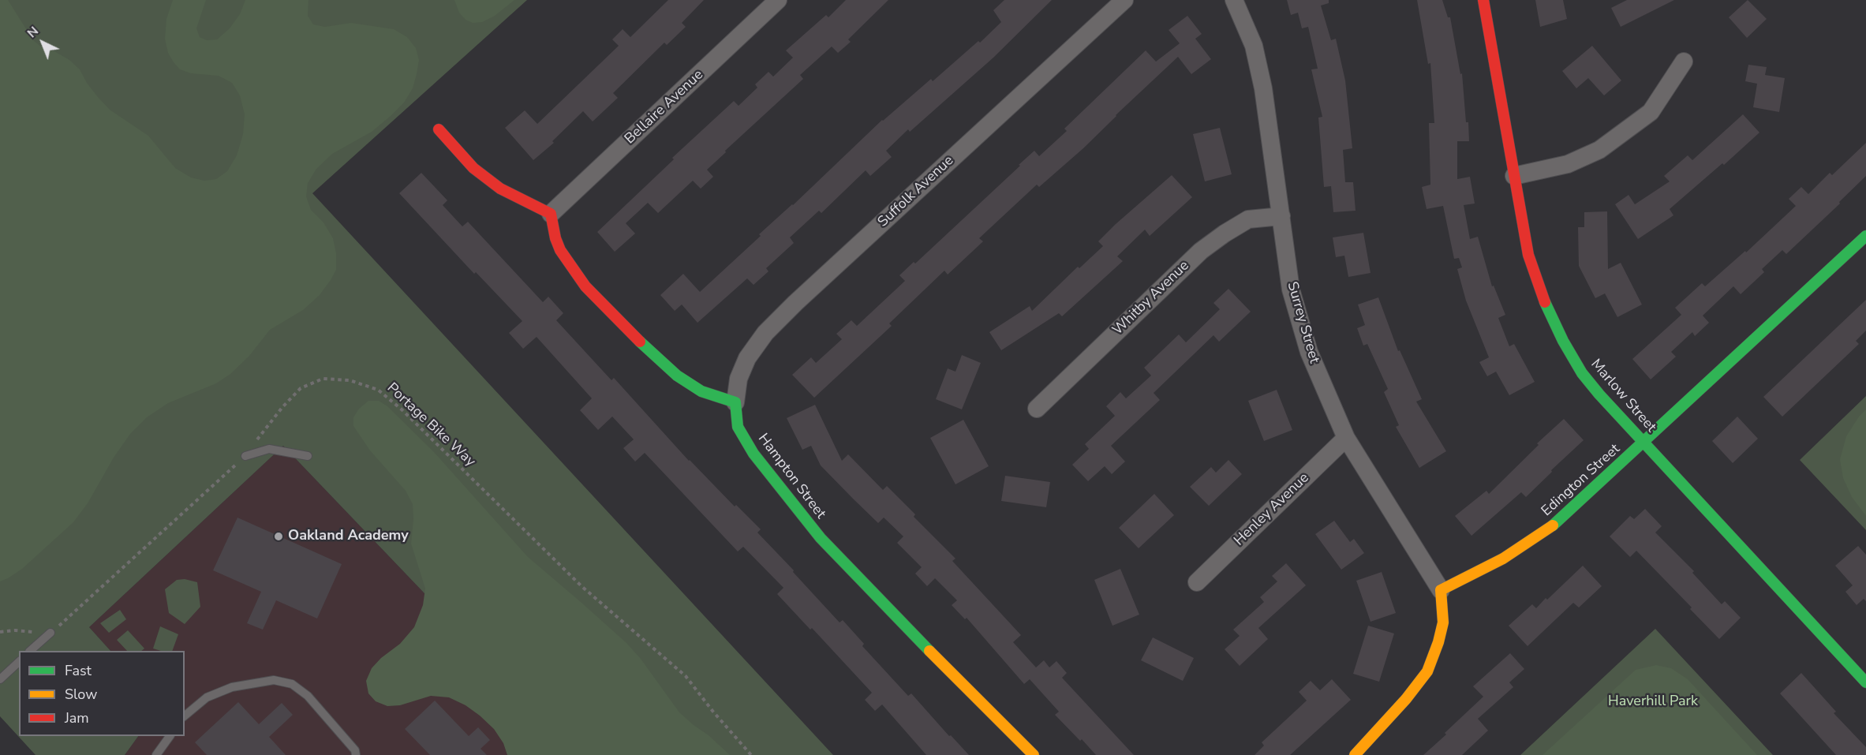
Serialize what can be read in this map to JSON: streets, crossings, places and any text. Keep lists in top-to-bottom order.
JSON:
{
  "streets": {
    "street": [
      "Bellaire Avenue",
      "Suffolk Avenue",
      "Whitby Avenue",
      "Surrey Street",
      "Marlow Street",
      "Hampton Street",
      "Edington Street",
      "Henley Avenue"
    ],
    "path": ["Portage Bike Way"]
  },
  "crossings": [
    ["Suffolk Avenue", "Hampton Street"],
    ["Whitby Avenue", "Surrey Street"],
    ["Surrey Street", "Edington Street"],
    ["Surrey Street", "Henley Avenue"],
    ["Marlow Street", "Edington Street"]
  ],
  "parks": ["Haverhill Park"],
  "places": ["Oakland Academy"],
  "legend": ["Fast", "Slow", "Jam"],
  "north": "top left"
}
